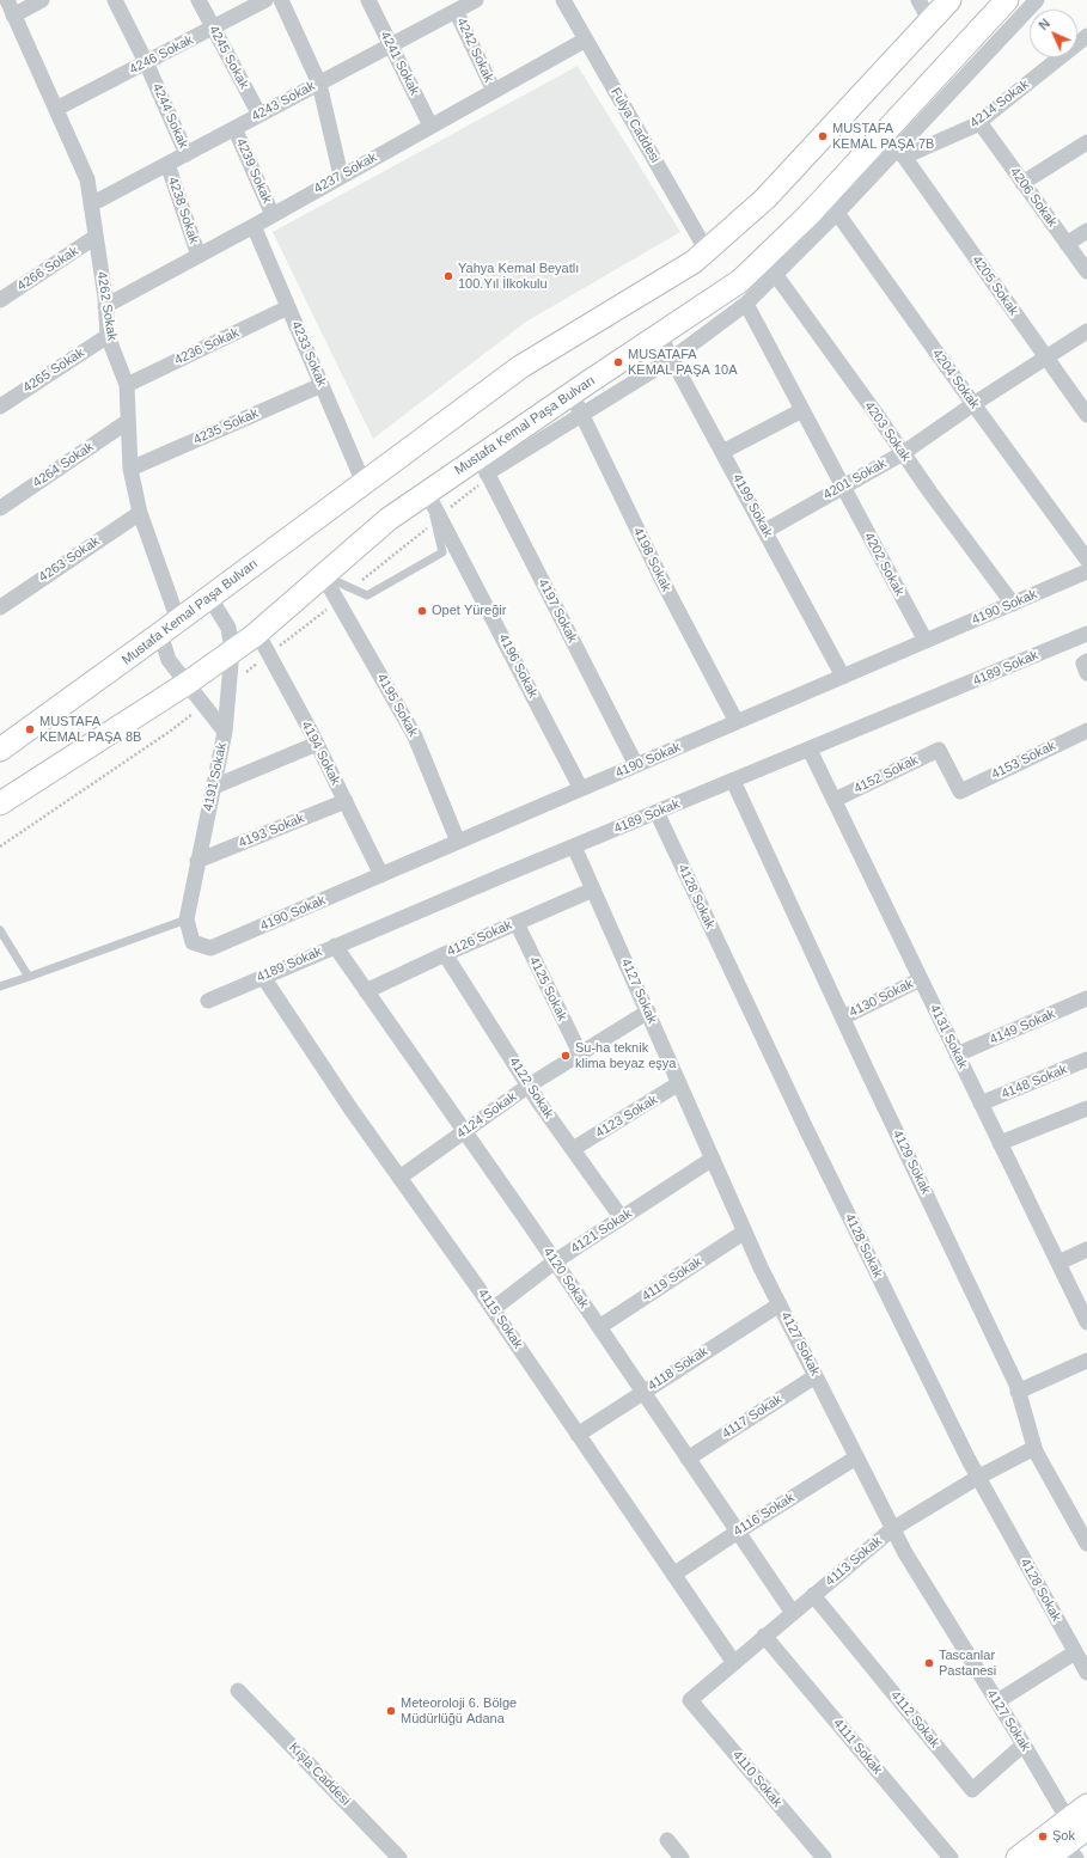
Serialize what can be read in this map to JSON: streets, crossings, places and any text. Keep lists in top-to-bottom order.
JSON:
{
  "streets": {
    "main road": ["Mustafa Kemal Paşa Bulvarı"],
    "street": [
      "4242 Sokak",
      "4246 Sokak",
      "4245 Sokak",
      "4241 Sokak",
      "4243 Sokak",
      "4214 Sokak",
      "4244 Sokak",
      "Fulya Caddesi",
      "4239 Sokak",
      "4237 Sokak",
      "4206 Sokak",
      "4238 Sokak",
      "4266 Sokak",
      "4205 Sokak",
      "4262 Sokak",
      "4236 Sokak",
      "4233 Sokak",
      "4265 Sokak",
      "4204 Sokak",
      "4235 Sokak",
      "4203 Sokak",
      "4264 Sokak",
      "4201 Sokak",
      "4199 Sokak",
      "4263 Sokak",
      "4198 Sokak",
      "4202 Sokak",
      "4190 Sokak",
      "4197 Sokak",
      "4196 Sokak",
      "4189 Sokak",
      "4195 Sokak",
      "4194 Sokak",
      "4153 Sokak",
      "4152 Sokak",
      "4191 Sokak",
      "4193 Sokak",
      "4128 Sokak",
      "4126 Sokak",
      "4125 Sokak",
      "4127 Sokak",
      "4130 Sokak",
      "4149 Sokak",
      "4131 Sokak",
      "4148 Sokak",
      "4122 Sokak",
      "4124 Sokak",
      "4123 Sokak",
      "4129 Sokak",
      "4121 Sokak",
      "4120 Sokak",
      "4119 Sokak",
      "4115 Sokak",
      "4118 Sokak",
      "4117 Sokak",
      "4116 Sokak",
      "4113 Sokak",
      "4112 Sokak",
      "4111 Sokak",
      "Kışla Caddesi",
      "4110 Sokak"
    ]
  },
  "crossings": [
    ["4242 Sokak", "4243 Sokak"],
    ["4242 Sokak", "4237 Sokak"],
    ["4246 Sokak", "4245 Sokak"],
    ["4246 Sokak", "4244 Sokak"],
    ["4246 Sokak", "4262 Sokak"],
    ["4245 Sokak", "4243 Sokak"],
    ["4241 Sokak", "4243 Sokak"],
    ["4241 Sokak", "4237 Sokak"],
    ["4243 Sokak", "4244 Sokak"],
    ["4243 Sokak", "4239 Sokak"],
    ["4243 Sokak", "4238 Sokak"],
    ["4243 Sokak", "4262 Sokak"],
    ["4214 Sokak", "4206 Sokak"],
    ["4214 Sokak", "4205 Sokak"],
    ["4214 Sokak", "Mustafa Kemal Paşa Bulvarı"],
    ["Fulya Caddesi", "4237 Sokak"],
    ["Fulya Caddesi", "Mustafa Kemal Paşa Bulvarı"],
    ["4239 Sokak", "4237 Sokak"],
    ["4237 Sokak", "4238 Sokak"],
    ["4237 Sokak", "4262 Sokak"],
    ["4237 Sokak", "4233 Sokak"],
    ["4266 Sokak", "4262 Sokak"],
    ["4205 Sokak", "Mustafa Kemal Paşa Bulvarı"],
    ["4205 Sokak", "4201 Sokak"],
    ["4262 Sokak", "4236 Sokak"],
    ["4262 Sokak", "4265 Sokak"],
    ["4262 Sokak", "Mustafa Kemal Paşa Bulvarı"],
    ["4262 Sokak", "4235 Sokak"],
    ["4262 Sokak", "4264 Sokak"],
    ["4262 Sokak", "4263 Sokak"],
    ["4236 Sokak", "4233 Sokak"],
    ["4233 Sokak", "Mustafa Kemal Paşa Bulvarı"],
    ["4233 Sokak", "4235 Sokak"],
    ["4204 Sokak", "Mustafa Kemal Paşa Bulvarı"],
    ["4204 Sokak", "4201 Sokak"],
    ["Mustafa Kemal Paşa Bulvarı", "4203 Sokak"],
    ["Mustafa Kemal Paşa Bulvarı", "4199 Sokak"],
    ["Mustafa Kemal Paşa Bulvarı", "4198 Sokak"],
    ["Mustafa Kemal Paşa Bulvarı", "4197 Sokak"],
    ["Mustafa Kemal Paşa Bulvarı", "4196 Sokak"],
    ["Mustafa Kemal Paşa Bulvarı", "4195 Sokak"],
    ["Mustafa Kemal Paşa Bulvarı", "4194 Sokak"],
    ["Mustafa Kemal Paşa Bulvarı", "4191 Sokak"],
    ["4203 Sokak", "4201 Sokak"],
    ["4203 Sokak", "4190 Sokak"],
    ["4201 Sokak", "4199 Sokak"],
    ["4201 Sokak", "4202 Sokak"],
    ["4199 Sokak", "4190 Sokak"],
    ["4198 Sokak", "4190 Sokak"],
    ["4202 Sokak", "4190 Sokak"],
    ["4190 Sokak", "4197 Sokak"],
    ["4190 Sokak", "4196 Sokak"],
    ["4190 Sokak", "4195 Sokak"],
    ["4190 Sokak", "4194 Sokak"],
    ["4190 Sokak", "4191 Sokak"],
    ["4189 Sokak", "4128 Sokak"],
    ["4189 Sokak", "4127 Sokak"],
    ["4189 Sokak", "4131 Sokak"],
    ["4189 Sokak", "4129 Sokak"],
    ["4189 Sokak", "4120 Sokak"],
    ["4189 Sokak", "4115 Sokak"],
    ["4194 Sokak", "4193 Sokak"],
    ["4153 Sokak", "4152 Sokak"],
    ["4152 Sokak", "4131 Sokak"],
    ["4191 Sokak", "4193 Sokak"],
    ["4128 Sokak", "4113 Sokak"],
    ["4126 Sokak", "4125 Sokak"],
    ["4126 Sokak", "4127 Sokak"],
    ["4126 Sokak", "4122 Sokak"],
    ["4126 Sokak", "4120 Sokak"],
    ["4125 Sokak", "4124 Sokak"],
    ["4127 Sokak", "4124 Sokak"],
    ["4127 Sokak", "4123 Sokak"],
    ["4127 Sokak", "4121 Sokak"],
    ["4127 Sokak", "4119 Sokak"],
    ["4127 Sokak", "4118 Sokak"],
    ["4127 Sokak", "4117 Sokak"],
    ["4127 Sokak", "4116 Sokak"],
    ["4127 Sokak", "4113 Sokak"],
    ["4127 Sokak", "4112 Sokak"],
    ["4130 Sokak", "4131 Sokak"],
    ["4130 Sokak", "4129 Sokak"],
    ["4149 Sokak", "4131 Sokak"],
    ["4131 Sokak", "4148 Sokak"],
    ["4122 Sokak", "4124 Sokak"],
    ["4122 Sokak", "4123 Sokak"],
    ["4122 Sokak", "4121 Sokak"],
    ["4124 Sokak", "4120 Sokak"],
    ["4124 Sokak", "4115 Sokak"],
    ["4129 Sokak", "4113 Sokak"],
    ["4121 Sokak", "4120 Sokak"],
    ["4121 Sokak", "4115 Sokak"],
    ["4120 Sokak", "4119 Sokak"],
    ["4120 Sokak", "4118 Sokak"],
    ["4120 Sokak", "4117 Sokak"],
    ["4120 Sokak", "4116 Sokak"],
    ["4120 Sokak", "4113 Sokak"],
    ["4115 Sokak", "4118 Sokak"],
    ["4115 Sokak", "4116 Sokak"],
    ["4115 Sokak", "4113 Sokak"],
    ["4113 Sokak", "4112 Sokak"],
    ["4113 Sokak", "4111 Sokak"],
    ["4113 Sokak", "4110 Sokak"]
  ],
  "places": [
    "MUSTAFA KEMAL PAŞA 7B",
    "Yahya Kemal Beyatlı 100.Yıl İlkokulu",
    "MUSATAFA KEMAL PAŞA 10A",
    "Opet Yüreğir",
    "MUSTAFA KEMAL PAŞA 8B",
    "Su-ha teknik klima beyaz eşya",
    "Tascanlar Pastanesi",
    "Meteoroloji 6. Bölge Müdürlüğü Adana",
    "Şok"
  ],
  "north": "top left"
}
